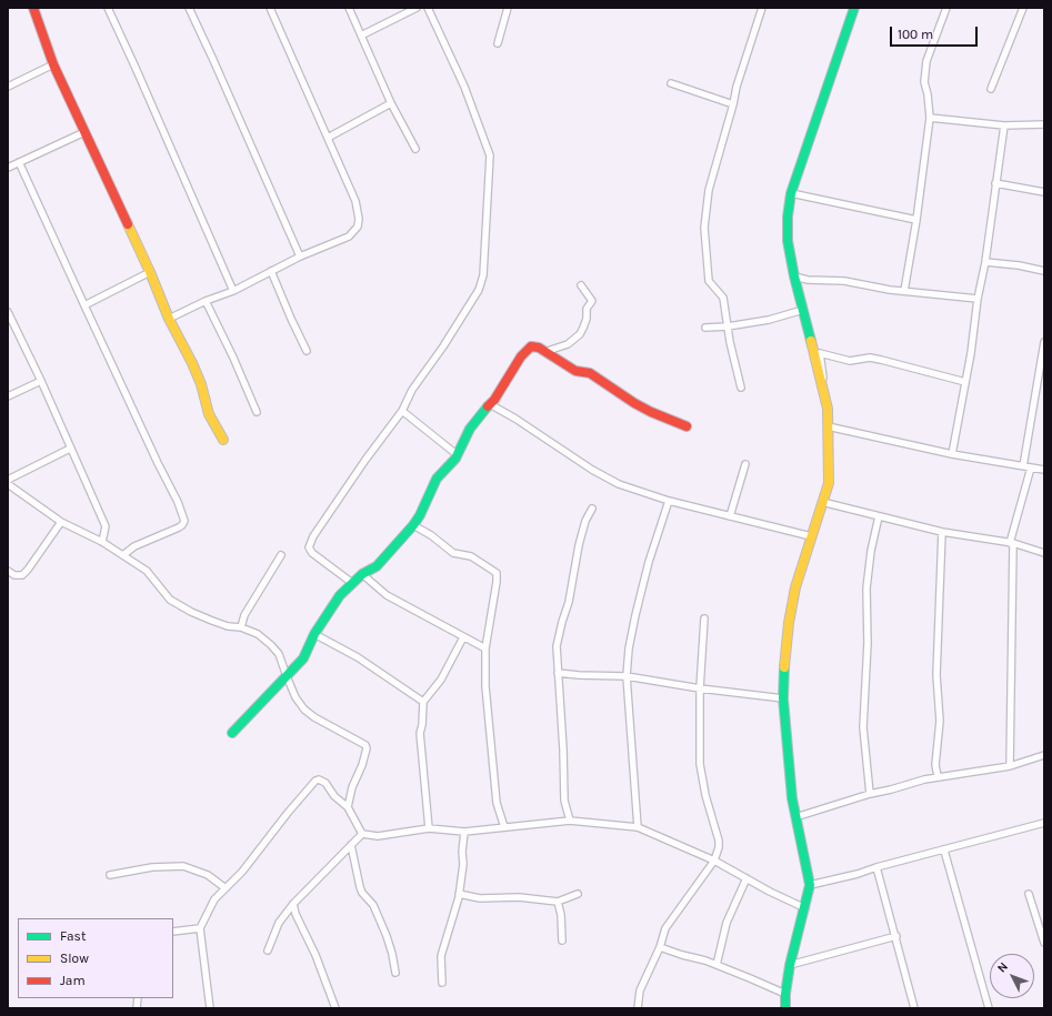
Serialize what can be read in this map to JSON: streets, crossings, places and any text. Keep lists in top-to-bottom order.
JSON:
{
  "legend": ["Fast", "Slow", "Jam"],
  "scale_bar": "100 m",
  "north": "top left"
}
